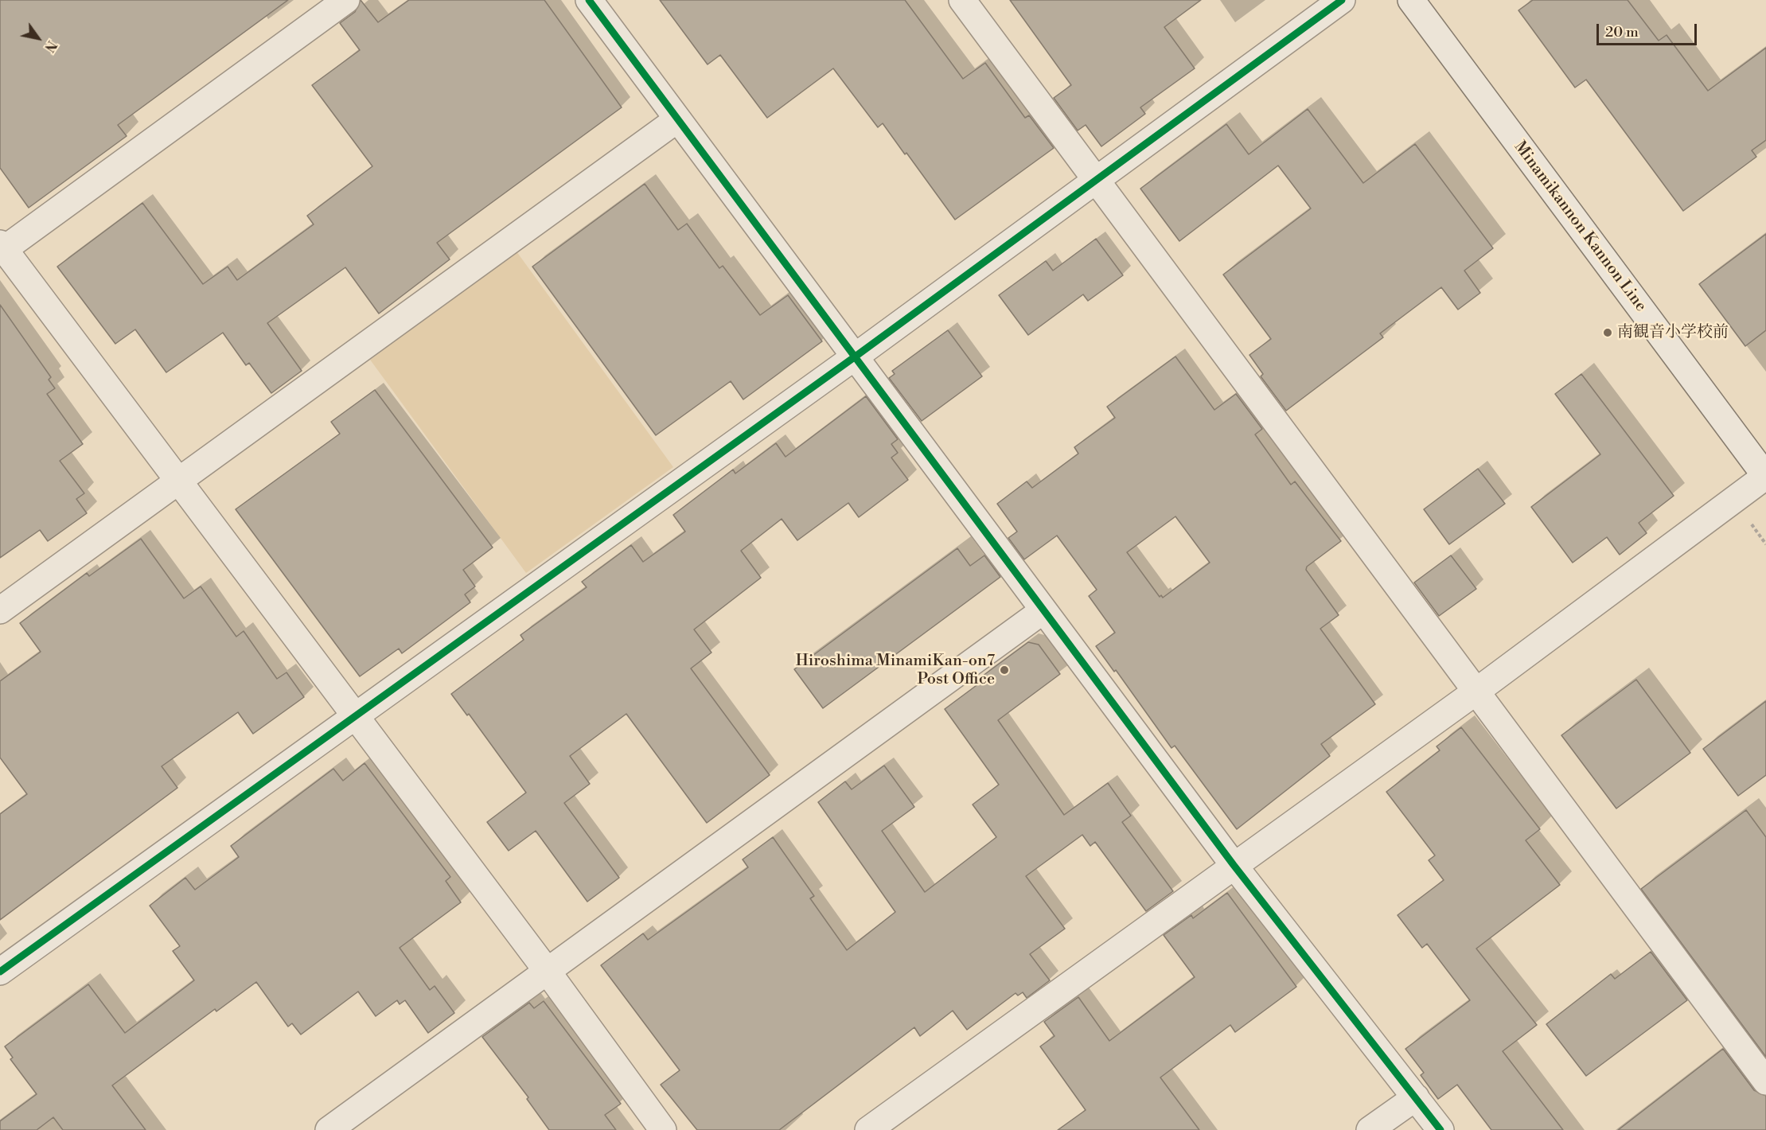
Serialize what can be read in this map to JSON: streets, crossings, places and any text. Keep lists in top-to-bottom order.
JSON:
{
  "streets": {
    "street": ["Minamikannon Kannon Line"]
  },
  "places": ["南観音小学校前", "Hiroshima MinamiKan-on7 Post Office"],
  "scale_bar": "20 m",
  "north": "bottom right"
}
